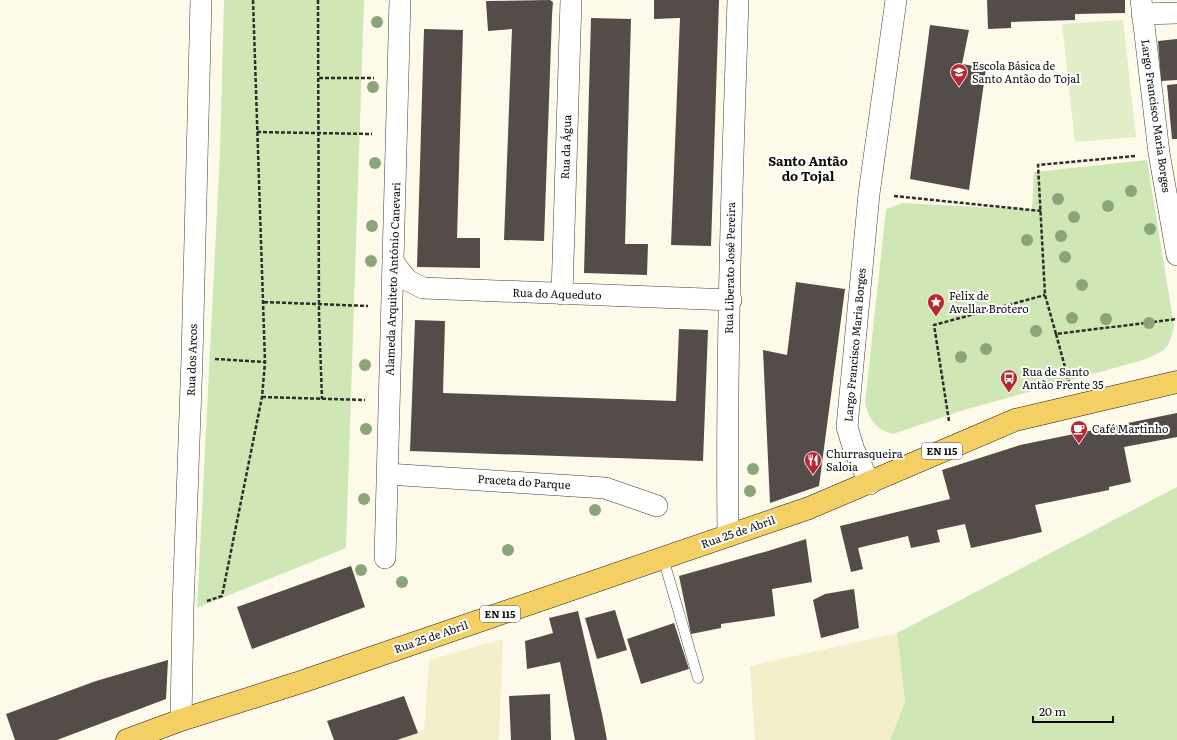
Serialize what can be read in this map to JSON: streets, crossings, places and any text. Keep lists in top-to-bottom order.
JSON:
{
  "streets": {
    "main road": ["EN 115", "Rua 25 de Abril"],
    "street": [
      "Largo Francisco Maria Borges",
      "Rua da Água",
      "Rua Liberato José Pereira",
      "Alameda Arquiteto António Canevari",
      "Rua do Aqueduto",
      "Rua dos Arcos",
      "Praceta do Parque"
    ]
  },
  "crossings": [
    ["Largo Francisco Maria Borges", "EN 115"],
    ["Largo Francisco Maria Borges", "Rua 25 de Abril"],
    ["Rua da Água", "Rua do Aqueduto"],
    ["Rua Liberato José Pereira", "Rua do Aqueduto"],
    ["Rua Liberato José Pereira", "Rua 25 de Abril"],
    ["Alameda Arquiteto António Canevari", "Rua do Aqueduto"],
    ["Alameda Arquiteto António Canevari", "Praceta do Parque"],
    ["Rua dos Arcos", "Rua 25 de Abril"],
    ["EN 115", "Rua 25 de Abril"]
  ],
  "districts": ["Santo Antão do Tojal"],
  "places": {
    "school or university": ["Escola Básica de Santo Antão do Tojal"],
    "place": ["Felix de Avellar Brotero"],
    "bus stop": ["Rua de Santo Antão Frente 35"],
    "cafe": ["Café Martinho"],
    "restaurant": ["Churrasqueira Saloia"]
  },
  "scale_bar": "20 m"
}
